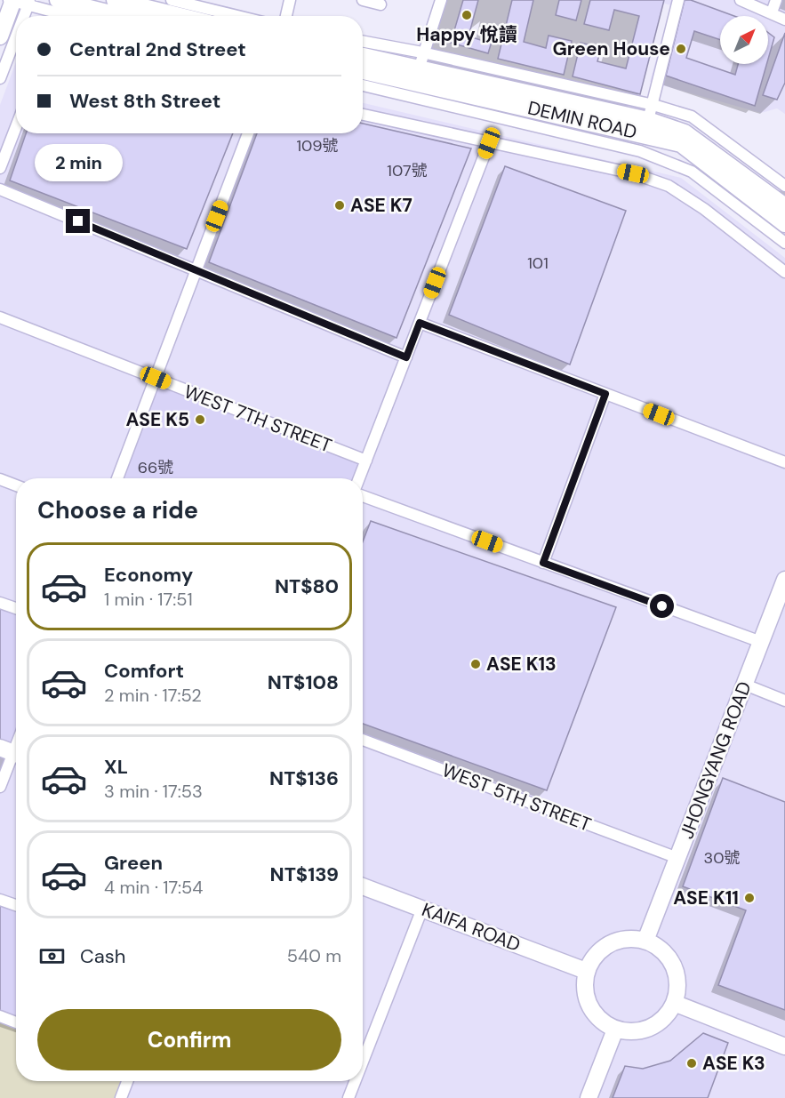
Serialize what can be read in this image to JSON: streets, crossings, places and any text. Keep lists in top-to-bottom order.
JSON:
{
  "streets": {
    "street": [
      "DEMIN ROAD",
      "WEST 7TH STREET",
      "JHONGYANG ROAD",
      "WEST 5TH STREET",
      "KAIFA ROAD"
    ]
  },
  "crossings": [
    ["JHONGYANG ROAD", "WEST 5TH STREET"],
    ["JHONGYANG ROAD", "KAIFA ROAD"]
  ],
  "places": [
    "Happy 悅讀",
    "Green House",
    "ASE K7",
    "ASE K5",
    "ASE K13",
    "ASE K11",
    "ASE K3"
  ],
  "house_numbers": [
    "109號",
    "107號",
    "101",
    "66號",
    "30號"
  ],
  "north": "top right",
  "page": {
    "banner": ["Central 2nd Street", "West 8th Street"],
    "bubble": "2 min",
    "heading": "Choose a ride",
    "list": [
      {
        "name": "Economy",
        "note": "1 min · 17:51",
        "value": "NT$80"
      },
      {
        "name": "Comfort",
        "note": "2 min · 17:52",
        "value": "NT$108"
      },
      {
        "name": "XL",
        "note": "3 min · 17:53",
        "value": "NT$136"
      },
      {
        "name": "Green",
        "note": "4 min · 17:54",
        "value": "NT$139"
      }
    ],
    "pay": ["Cash", "540 m"],
    "buttons": "Confirm"
  }
}
